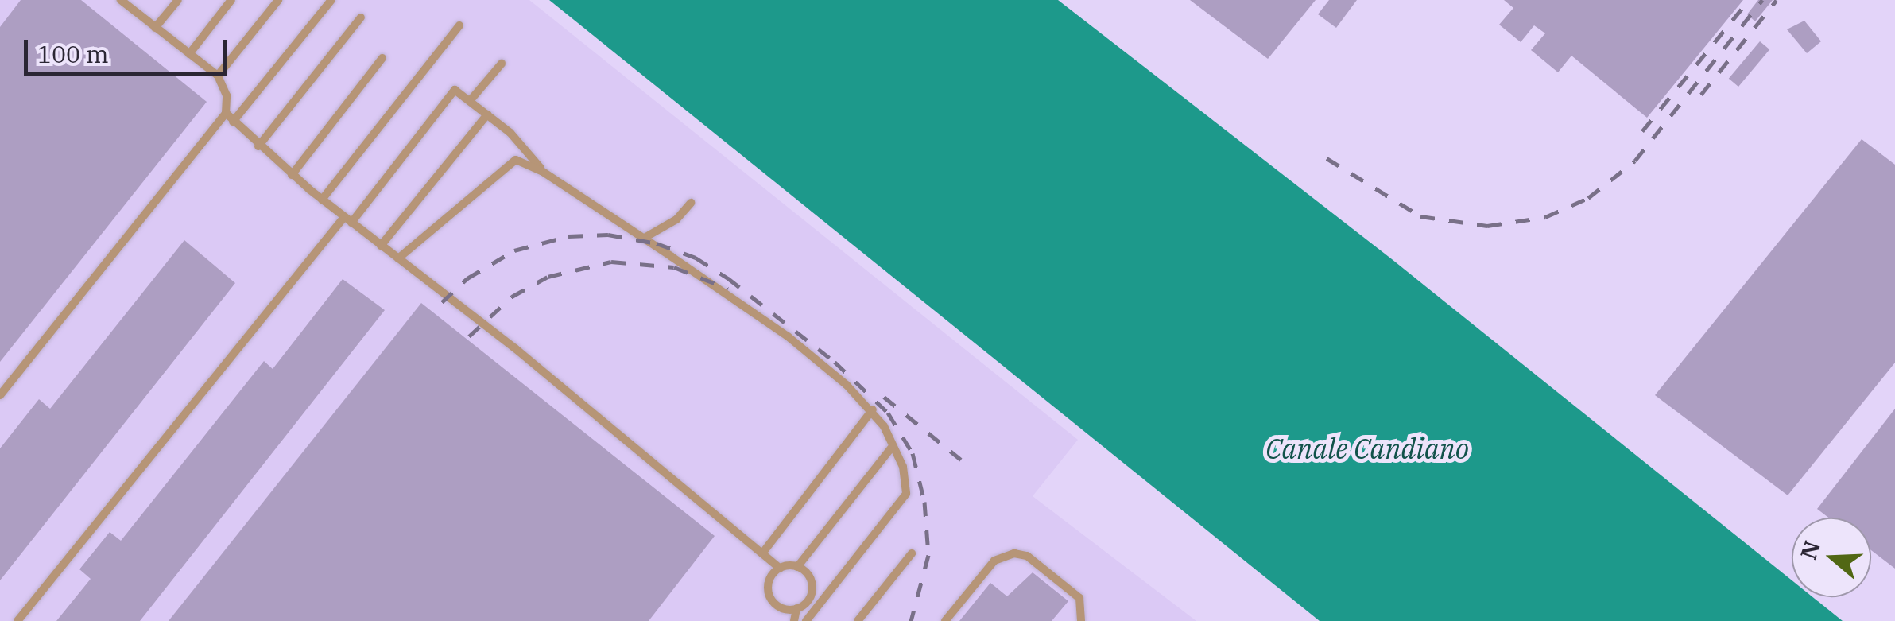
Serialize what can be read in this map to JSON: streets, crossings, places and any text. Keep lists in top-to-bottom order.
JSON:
{
  "water": ["Canale Candiano"],
  "scale_bar": "100 m",
  "north": "left"
}
